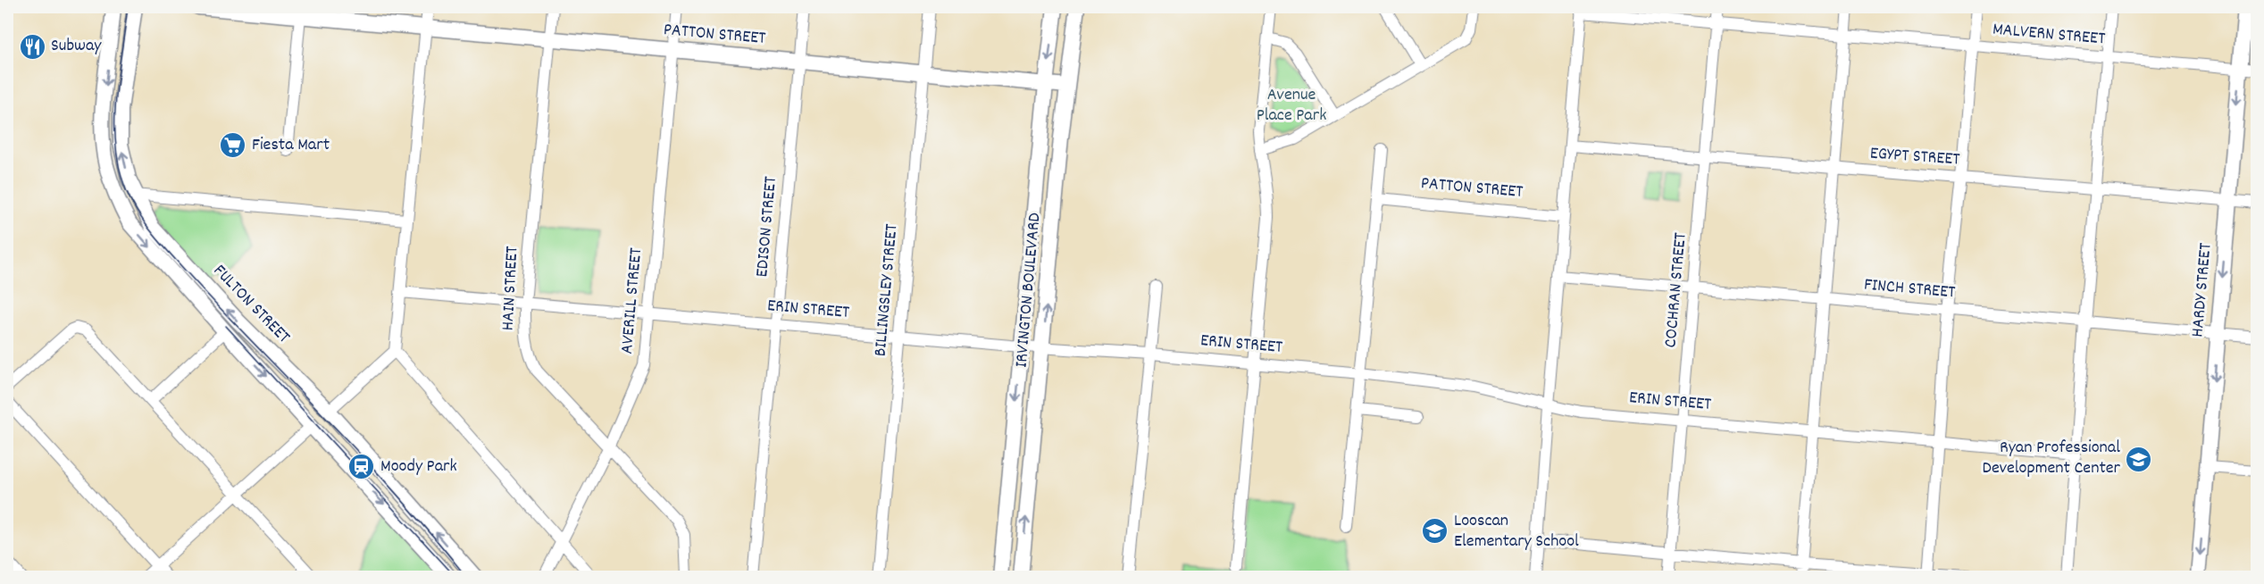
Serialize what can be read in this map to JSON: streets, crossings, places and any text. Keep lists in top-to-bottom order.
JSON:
{
  "streets": {
    "main road": [
      "PATTON STREET",
      "IRVINGTON BOULEVARD",
      "HARDY STREET",
      "FULTON STREET"
    ],
    "street": [
      "MALVERN STREET",
      "EGYPT STREET",
      "EDISON STREET",
      "HAIN STREET",
      "FINCH STREET",
      "BILLINGSLEY STREET",
      "COCHRAN STREET",
      "AVERILL STREET",
      "ERIN STREET"
    ]
  },
  "crossings": [
    ["PATTON STREET", "EDISON STREET"],
    ["PATTON STREET", "HAIN STREET"],
    ["PATTON STREET", "BILLINGSLEY STREET"],
    ["PATTON STREET", "IRVINGTON BOULEVARD"],
    ["PATTON STREET", "AVERILL STREET"],
    ["MALVERN STREET", "COCHRAN STREET"],
    ["MALVERN STREET", "HARDY STREET"],
    ["EGYPT STREET", "COCHRAN STREET"],
    ["EGYPT STREET", "HARDY STREET"],
    ["EDISON STREET", "ERIN STREET"],
    ["HAIN STREET", "AVERILL STREET"],
    ["HAIN STREET", "ERIN STREET"],
    ["FINCH STREET", "COCHRAN STREET"],
    ["FINCH STREET", "HARDY STREET"],
    ["BILLINGSLEY STREET", "ERIN STREET"],
    ["IRVINGTON BOULEVARD", "ERIN STREET"],
    ["COCHRAN STREET", "ERIN STREET"],
    ["AVERILL STREET", "ERIN STREET"]
  ],
  "one_way": ["HARDY STREET"],
  "parks": ["Avenue Place Park"],
  "places": {
    "restaurant": ["Subway"],
    "supermarket": ["Fiesta Mart"],
    "school or university": ["Ryan Professional Development Center", "Looscan Elementary School"],
    "station": ["Moody Park"]
  }
}
